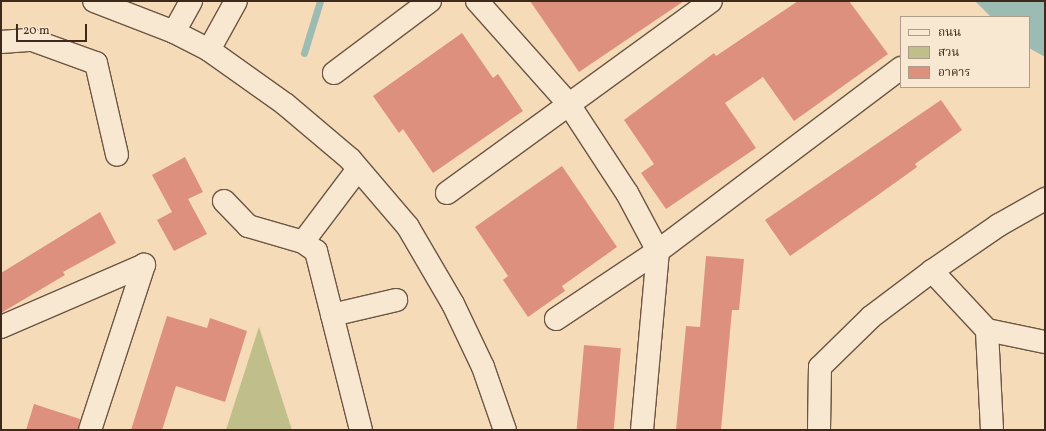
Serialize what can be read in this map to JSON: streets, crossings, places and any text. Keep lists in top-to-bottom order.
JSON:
{
  "legend": ["ถนน", "สวน", "อาคาร"],
  "scale_bar": "20 m"
}
